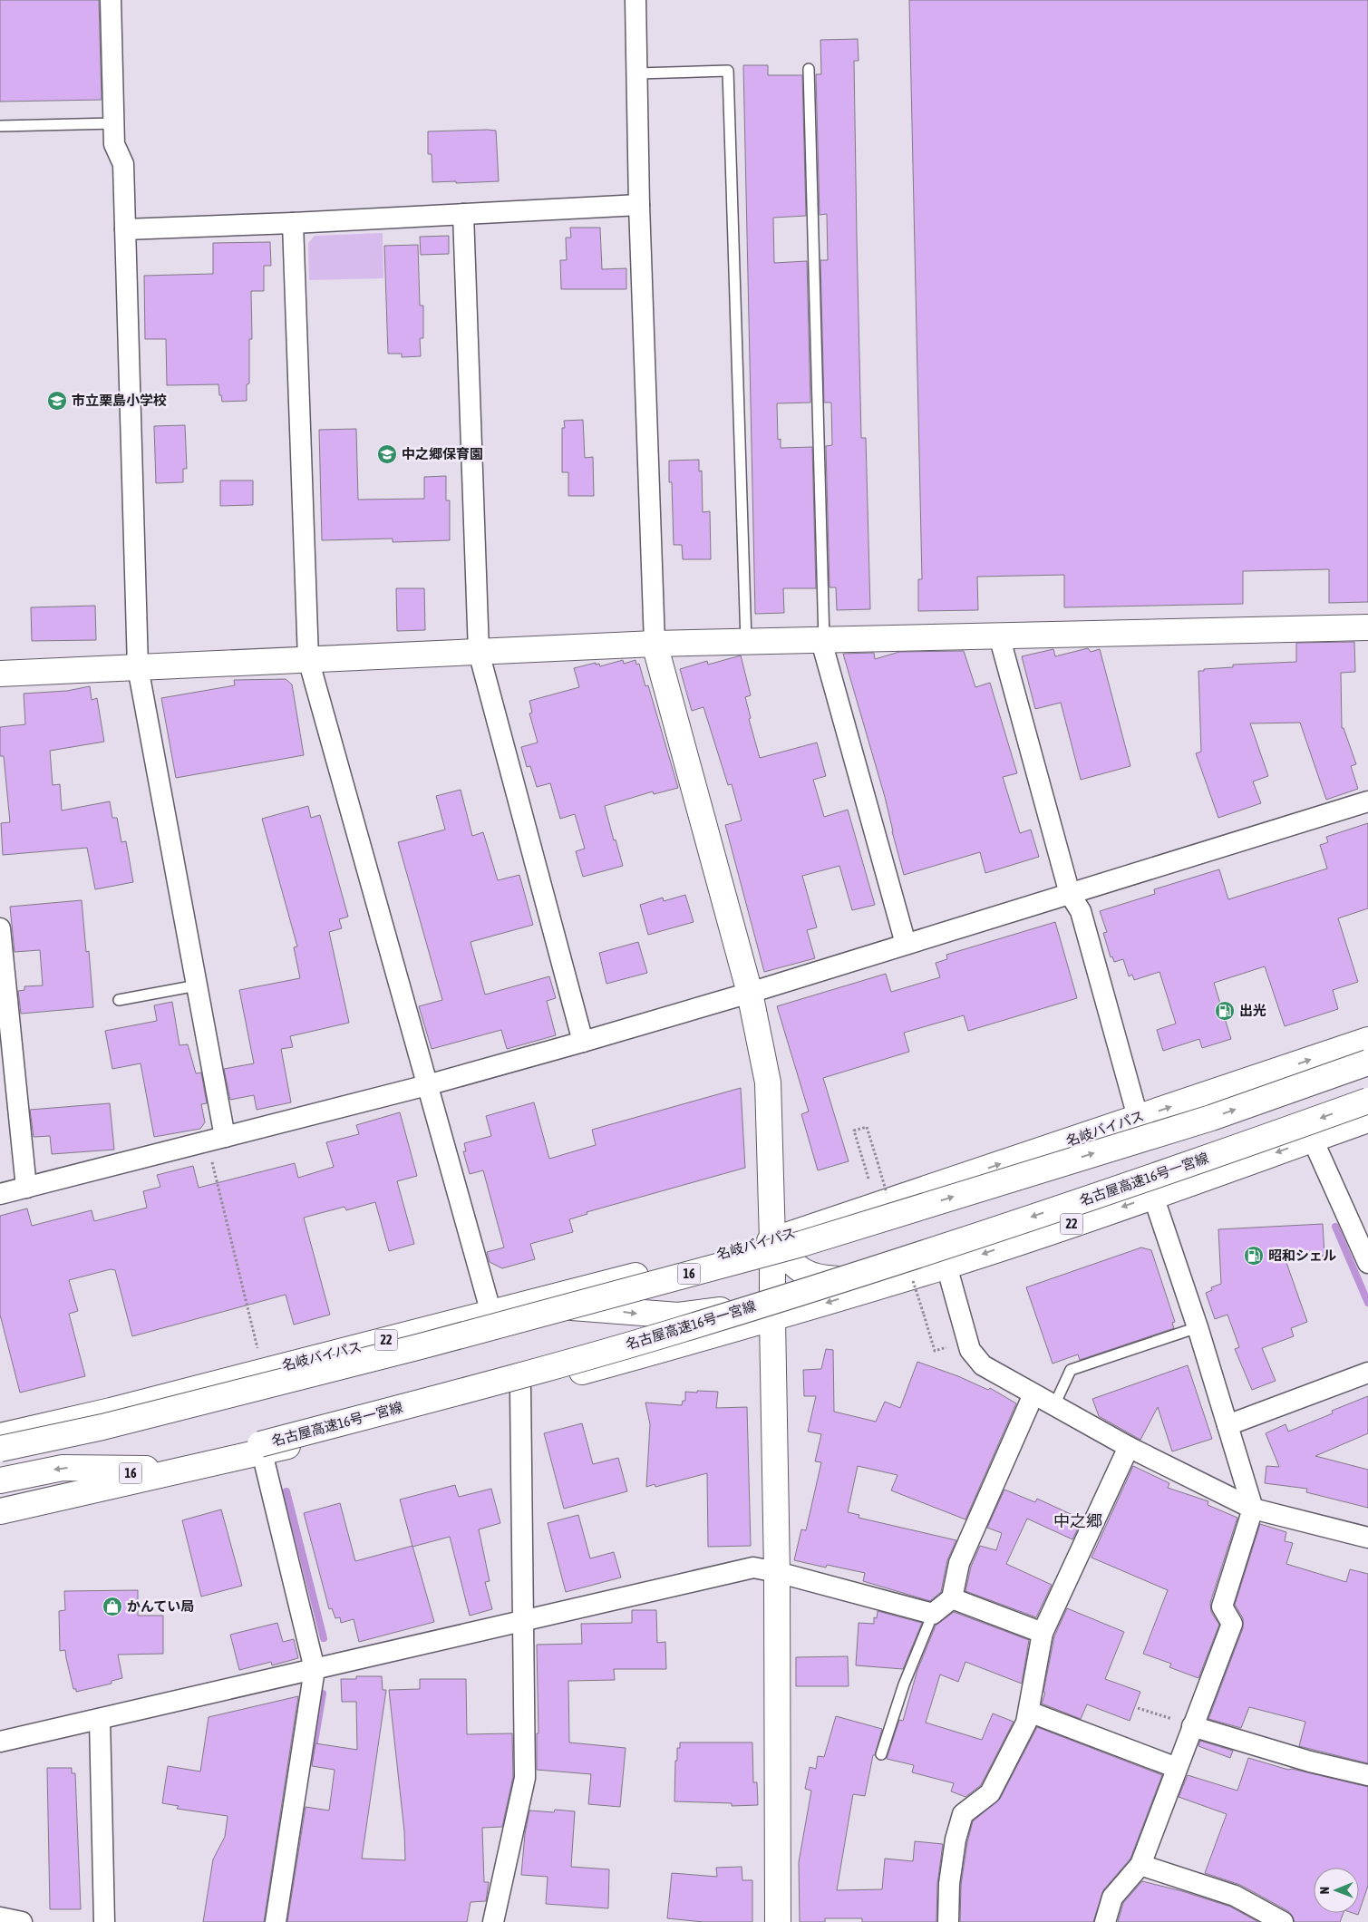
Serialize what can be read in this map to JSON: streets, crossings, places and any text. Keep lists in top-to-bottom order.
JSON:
{
  "streets": {
    "main road": [
      "名岐バイパス",
      "名古屋高速16号一宮線",
      "22",
      "16"
    ]
  },
  "districts": ["中之郷"],
  "places": {
    "school or university": ["市立栗島小学校", "中之郷保育園"],
    "fuel station": ["出光", "昭和シェル"],
    "shop": ["かんてい局"]
  },
  "north": "left"
}
